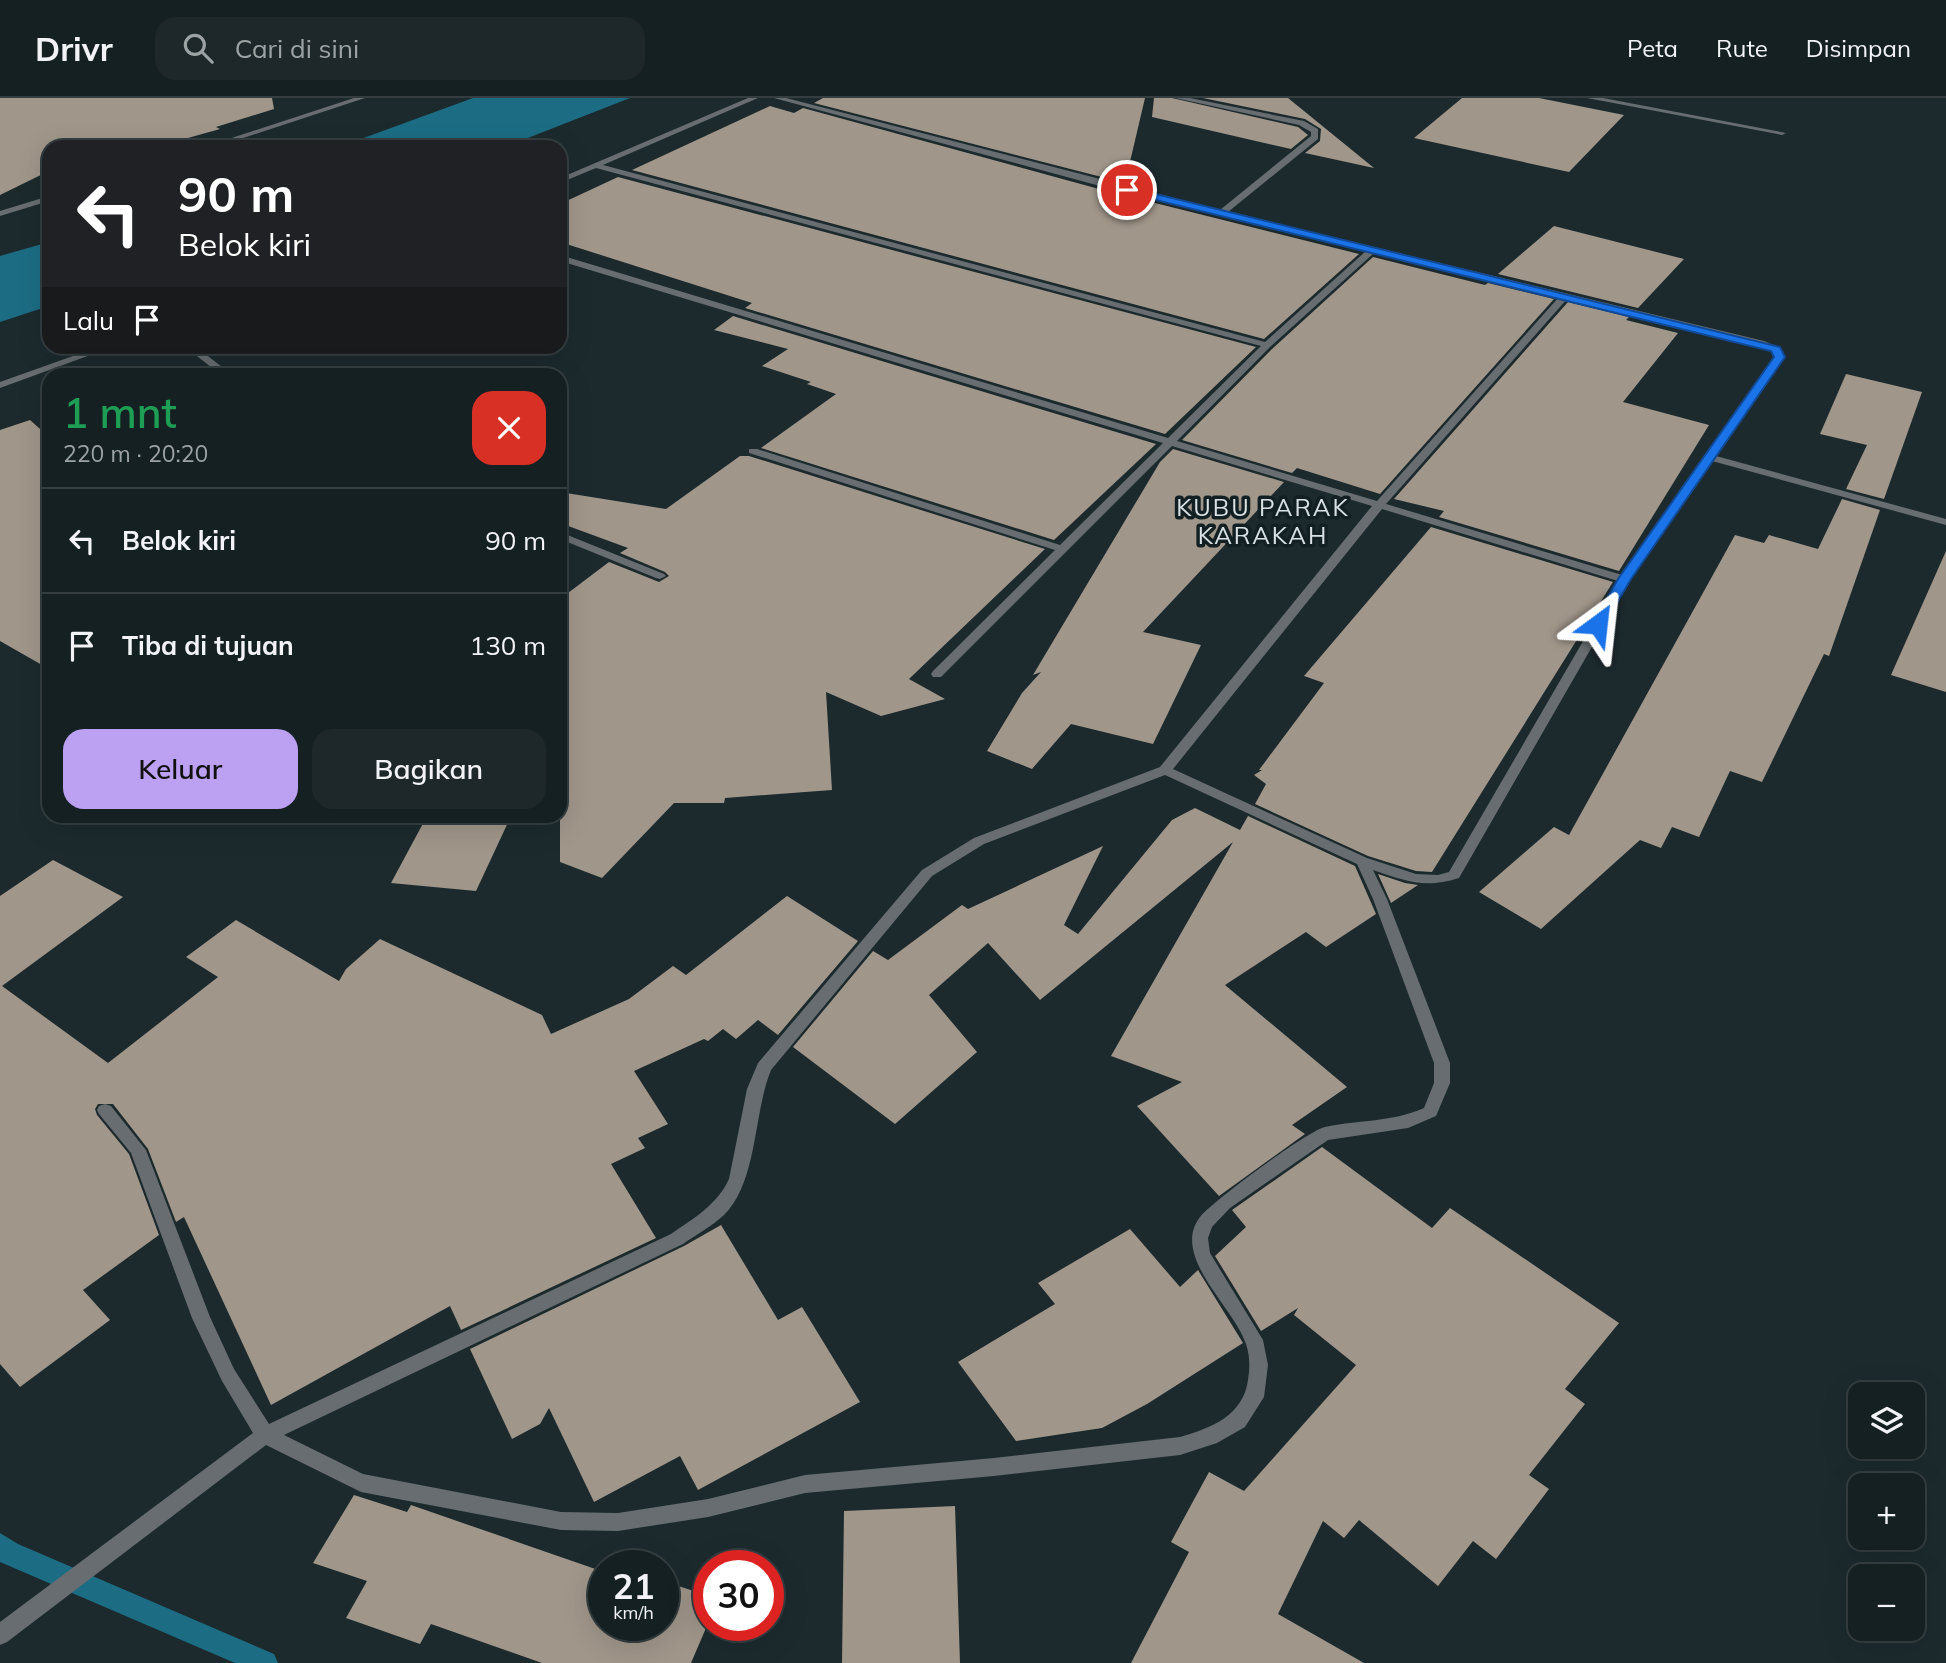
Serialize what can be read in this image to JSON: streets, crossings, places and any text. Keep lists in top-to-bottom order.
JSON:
{
  "districts": ["KUBU PARAK KARAKAH"],
  "page": {
    "header": "Drivr",
    "search": "Cari di sini",
    "nav": ["Peta", "Rute", "Disimpan"],
    "turn": ["90 m", "Belok kiri"],
    "then": "Lalu",
    "heading": ["1 mnt", "220 m · 20:20"],
    "list": [
      {
        "name": "Belok kiri",
        "value": "90 m"
      },
      {
        "name": "Tiba di tujuan",
        "value": "130 m"
      }
    ],
    "buttons": ["Keluar", "Bagikan"],
    "map_buttons": ["+", "−"],
    "speed": "21 km/h",
    "limit": "30"
  }
}
